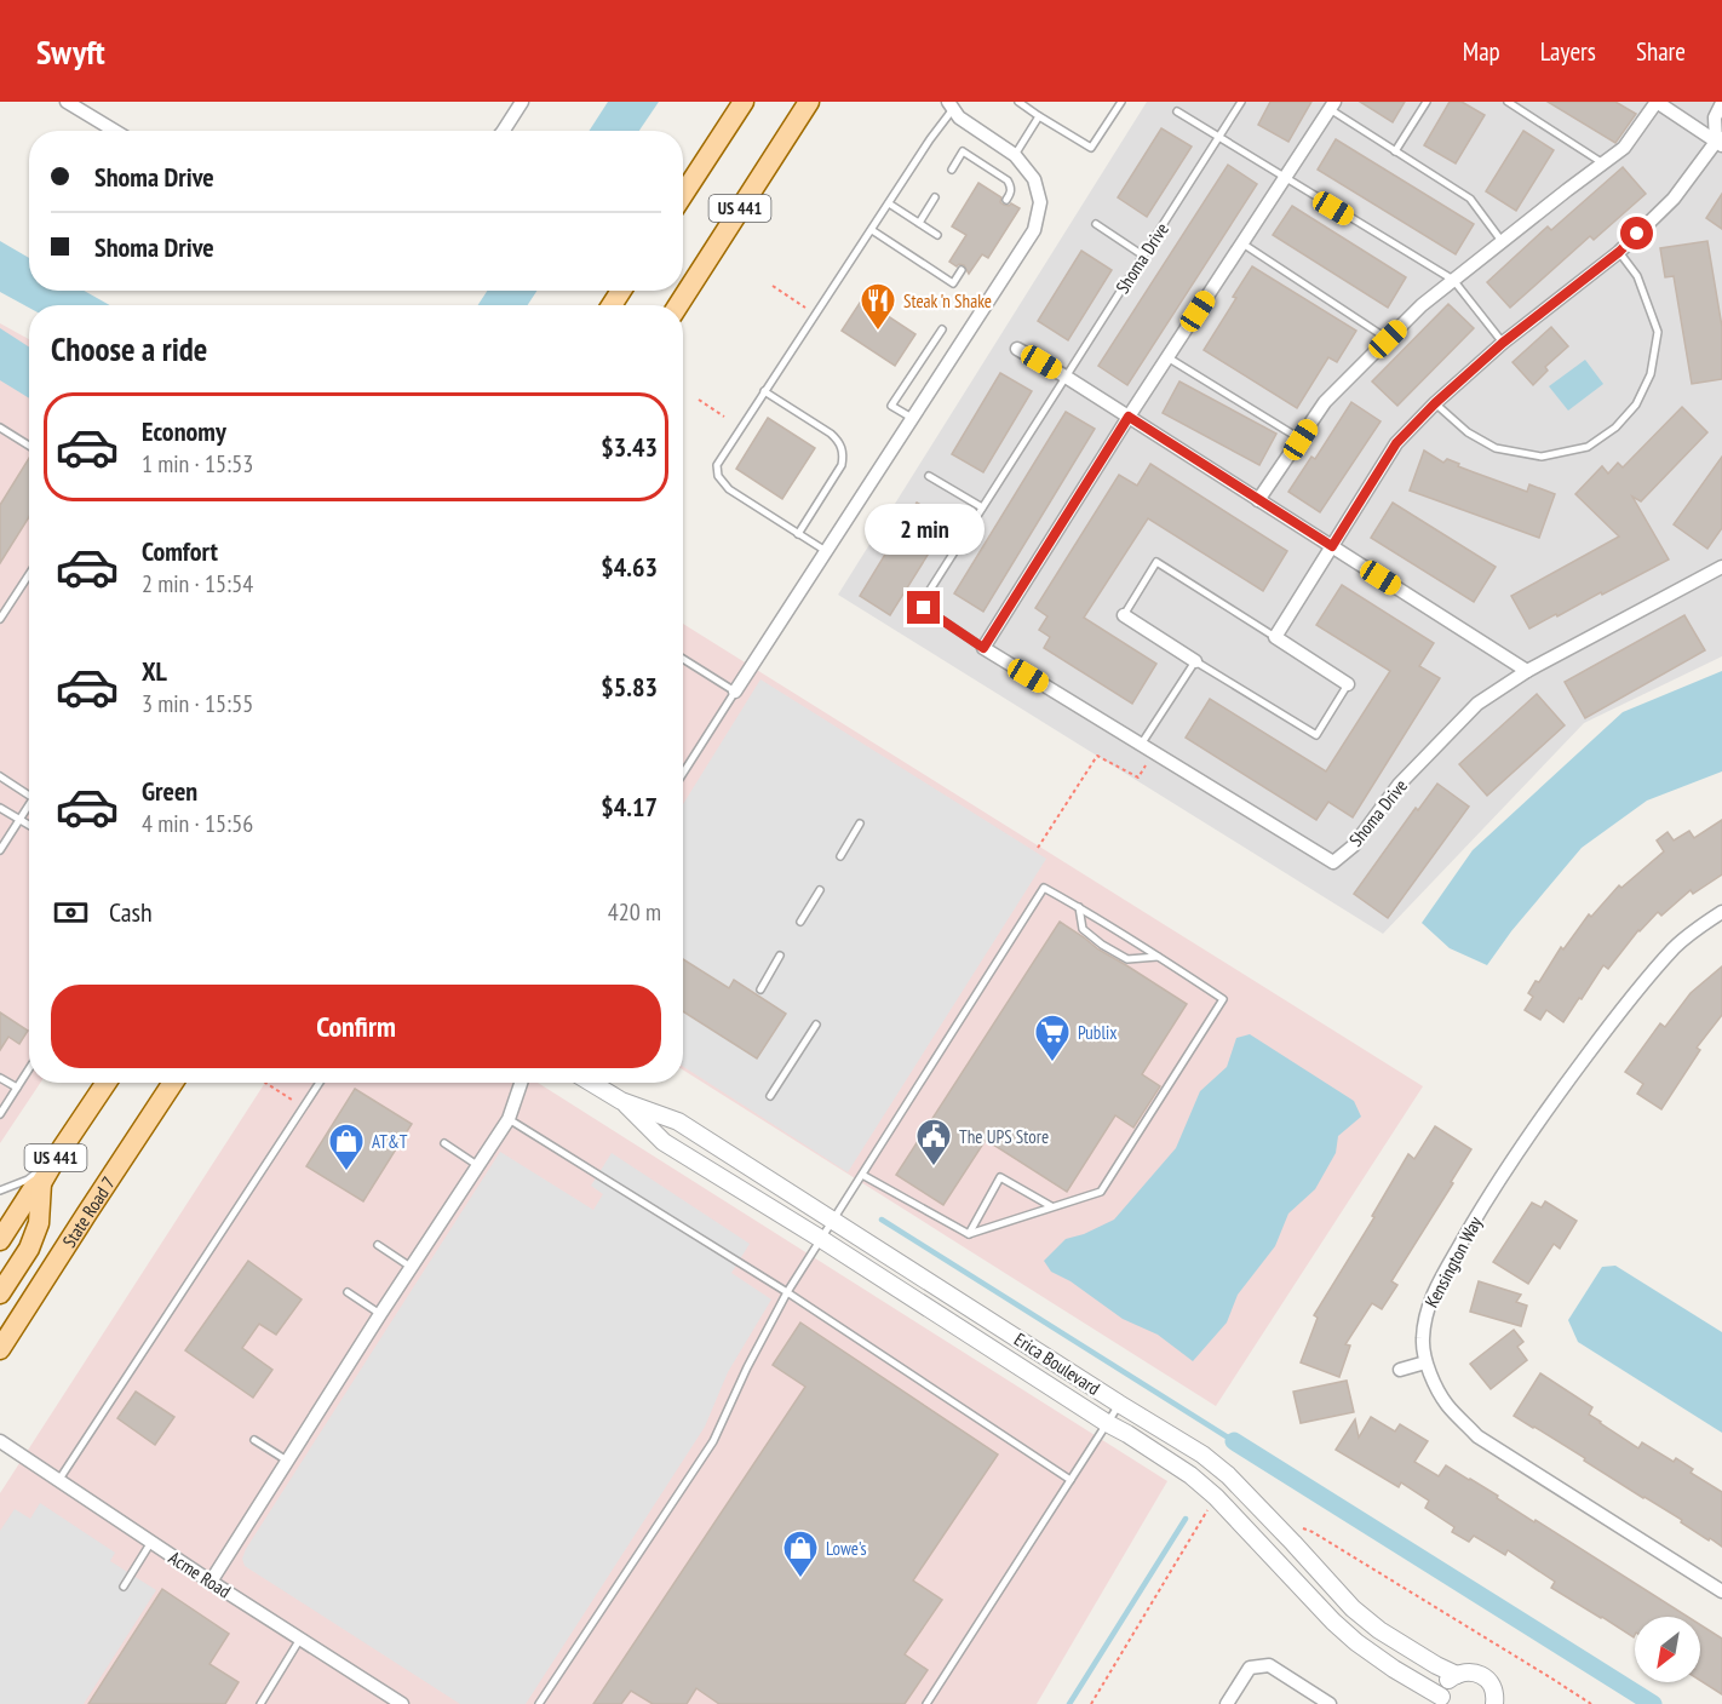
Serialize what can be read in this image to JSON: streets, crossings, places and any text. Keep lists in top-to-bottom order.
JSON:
{
  "streets": {
    "main road": ["US 441", "State Road 7"],
    "street": [
      "Shoma Drive",
      "Kensington Way",
      "Erica Boulevard",
      "Acme Road"
    ]
  },
  "places": {
    "restaurant": ["Steak 'n Shake"],
    "supermarket": ["Publix"],
    "public building": ["The UPS Store"],
    "shop": ["AT&T", "Lowe's"]
  },
  "north": "bottom left",
  "page": {
    "header": "Swyft",
    "nav": ["Map", "Layers", "Share"],
    "banner": ["Shoma Drive", "Shoma Drive"],
    "heading": "Choose a ride",
    "list": [
      {
        "name": "Economy",
        "note": "1 min · 15:53",
        "value": "$3.43"
      },
      {
        "name": "Comfort",
        "note": "2 min · 15:54",
        "value": "$4.63"
      },
      {
        "name": "XL",
        "note": "3 min · 15:55",
        "value": "$5.83"
      },
      {
        "name": "Green",
        "note": "4 min · 15:56",
        "value": "$4.17"
      }
    ],
    "bubble": "2 min",
    "pay": ["Cash", "420 m"],
    "buttons": "Confirm"
  }
}
